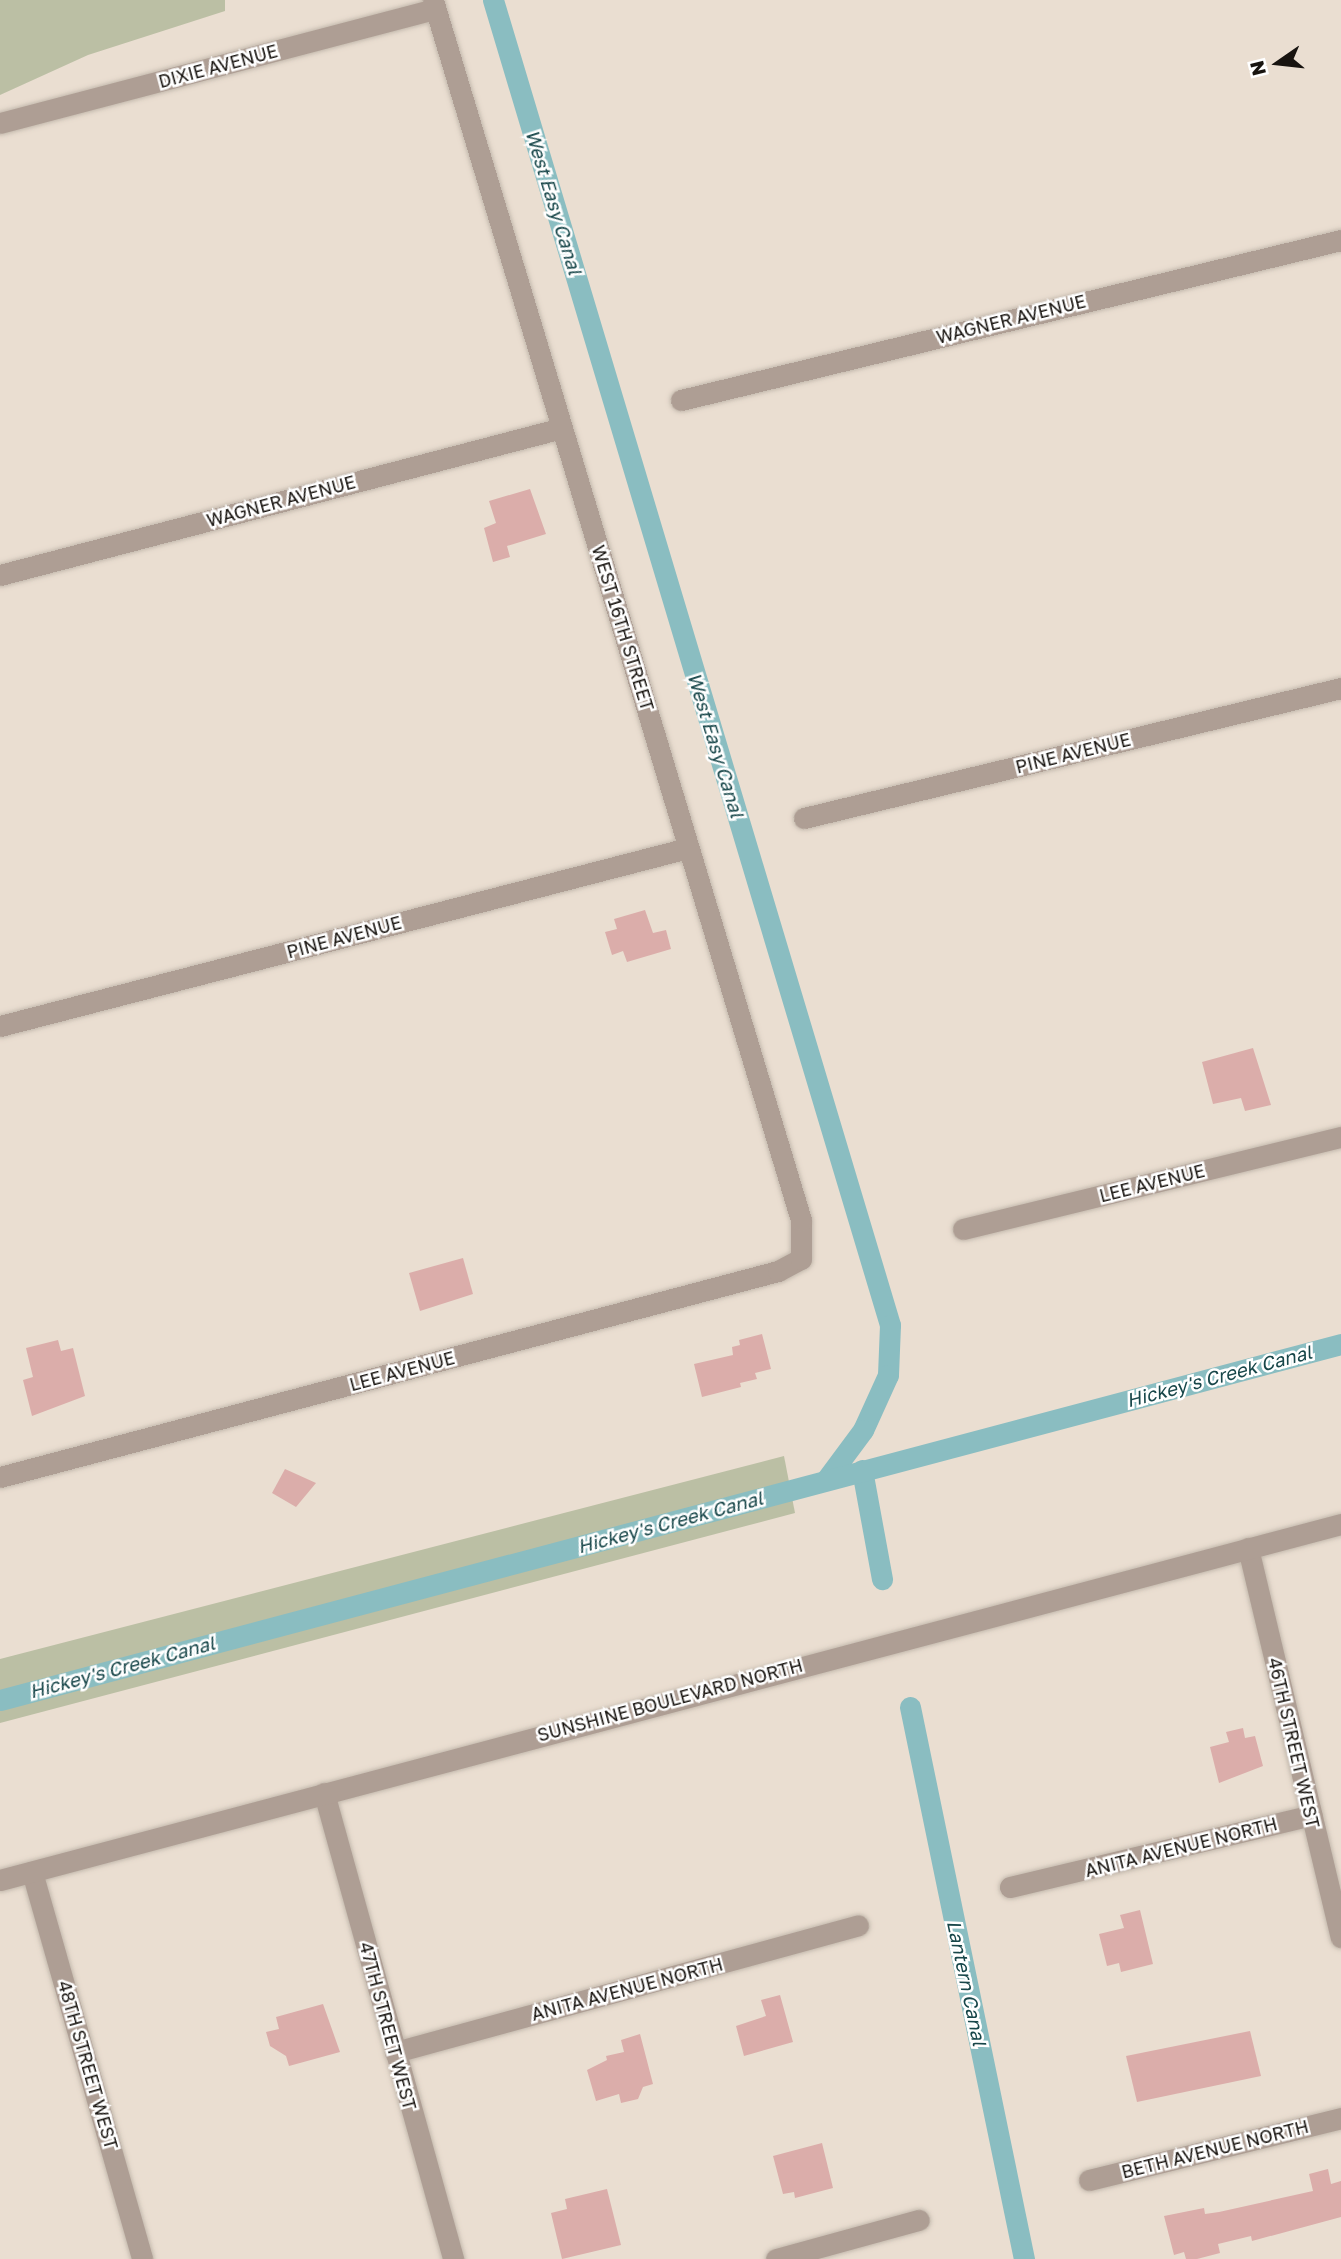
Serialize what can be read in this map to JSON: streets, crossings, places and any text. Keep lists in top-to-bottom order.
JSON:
{
  "streets": {
    "street": [
      "DIXIE AVENUE",
      "WAGNER AVENUE",
      "WEST 16TH STREET",
      "PINE AVENUE",
      "LEE AVENUE",
      "SUNSHINE BOULEVARD NORTH",
      "46TH STREET WEST",
      "ANITA AVENUE NORTH",
      "47TH STREET WEST",
      "48TH STREET WEST",
      "BETH AVENUE NORTH"
    ]
  },
  "crossings": [
    ["DIXIE AVENUE", "WEST 16TH STREET"],
    ["WAGNER AVENUE", "WEST 16TH STREET"],
    ["WEST 16TH STREET", "PINE AVENUE"],
    ["WEST 16TH STREET", "LEE AVENUE"],
    ["SUNSHINE BOULEVARD NORTH", "46TH STREET WEST"],
    ["SUNSHINE BOULEVARD NORTH", "47TH STREET WEST"],
    ["SUNSHINE BOULEVARD NORTH", "48TH STREET WEST"],
    ["46TH STREET WEST", "ANITA AVENUE NORTH"],
    ["ANITA AVENUE NORTH", "47TH STREET WEST"]
  ],
  "water": ["West Easy Canal", "Hickey's Creek Canal", "Lantern Canal"],
  "north": "left"
}
